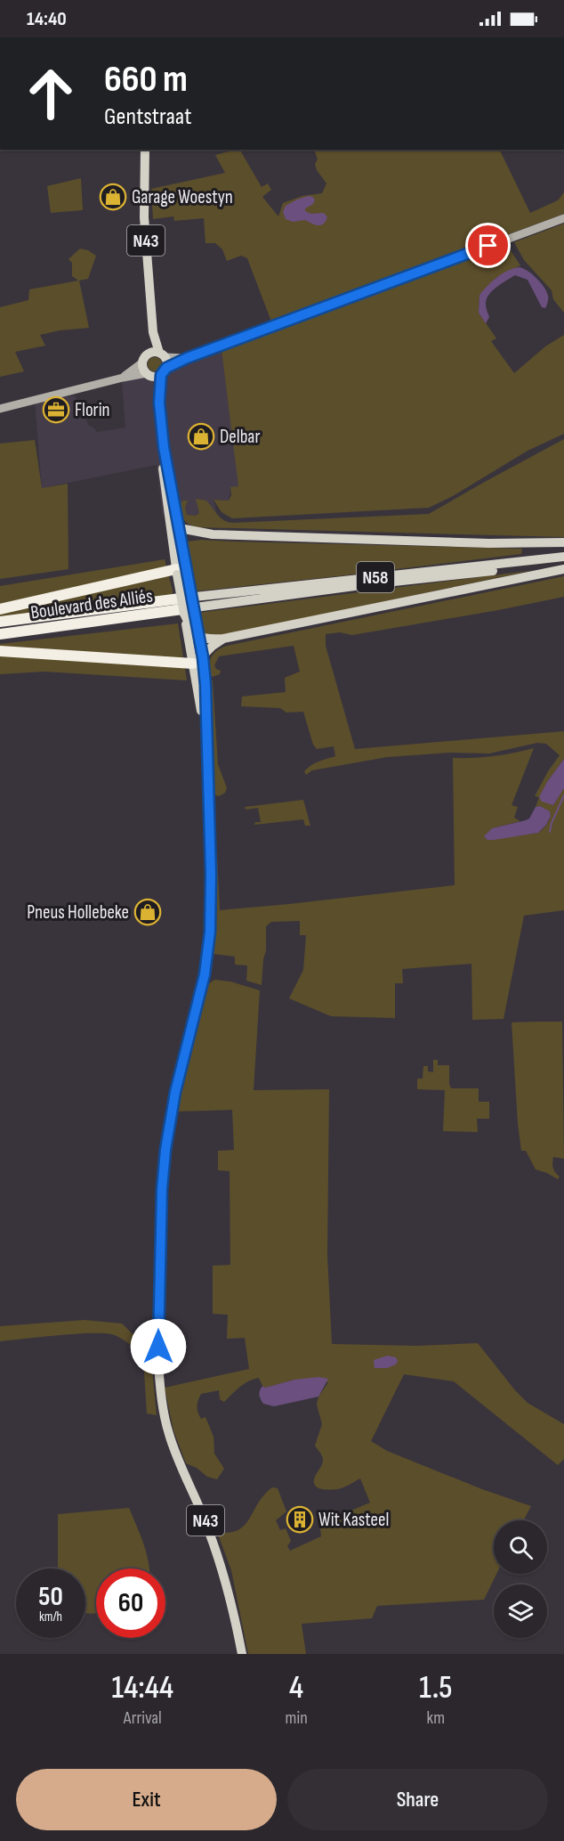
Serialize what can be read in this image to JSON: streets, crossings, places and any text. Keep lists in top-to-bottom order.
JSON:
{
  "streets": {
    "highway": ["N58", "Boulevard des Alliés"],
    "main road": ["N43"]
  },
  "crossings": [
    ["N43", "N58"],
    ["N43", "Boulevard des Alliés"],
    ["N58", "Boulevard des Alliés"]
  ],
  "places": {
    "shop": ["Garage Woestyn", "Delbar", "Pneus Hollebeke"],
    "office": ["Florin"],
    "building": ["Wit Kasteel"]
  },
  "page": {
    "status": "14:40",
    "turn": ["660 m", "Gentstraat"],
    "speed": "50 km/h",
    "limit": "60",
    "eta": [
      "14:44",
      "Arrival",
      "4",
      "min",
      "1.5",
      "km"
    ],
    "buttons": ["Exit", "Share"]
  }
}
